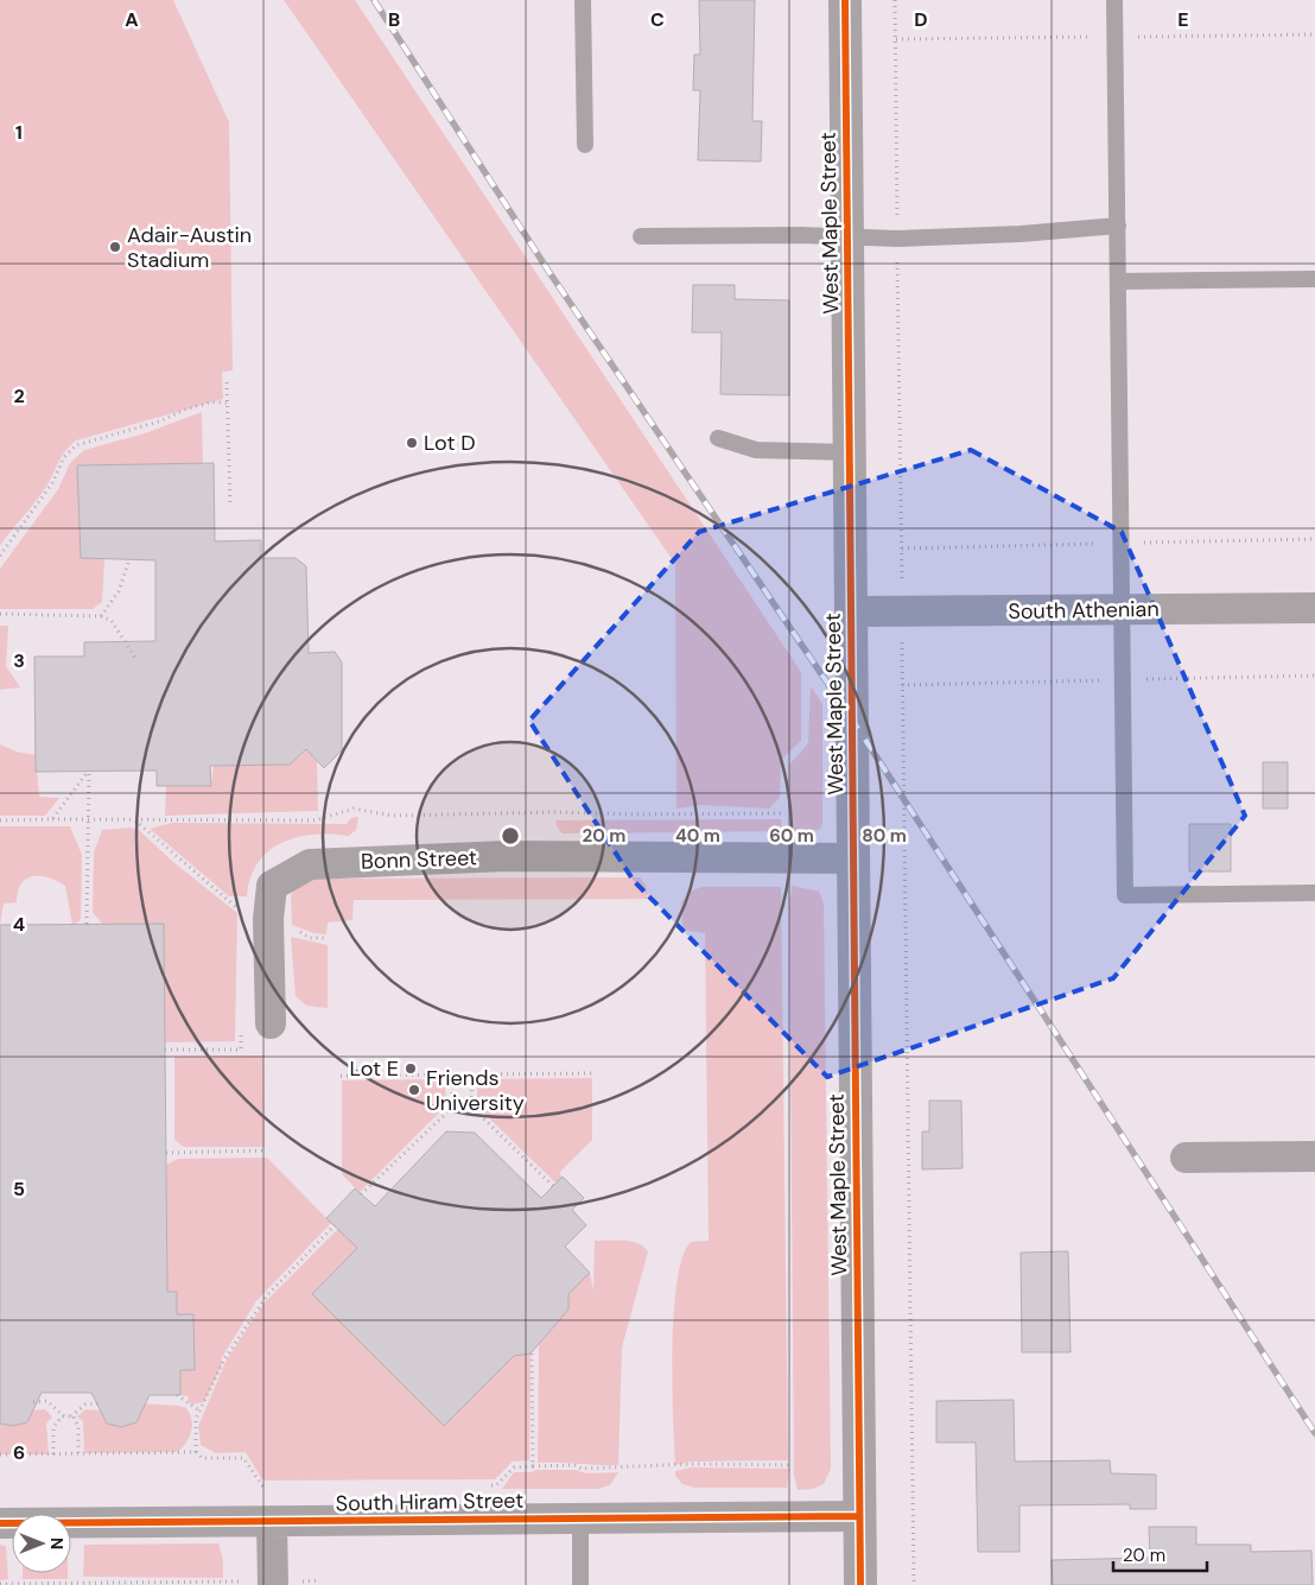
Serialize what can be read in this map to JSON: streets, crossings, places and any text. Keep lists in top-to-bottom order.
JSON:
{
  "streets": {
    "street": [
      "West Maple Street",
      "South Athenian",
      "Bonn Street",
      "South Hiram Street"
    ]
  },
  "crossings": [
    ["West Maple Street", "South Athenian"],
    ["West Maple Street", "Bonn Street"],
    ["West Maple Street", "South Hiram Street"]
  ],
  "places": [
    "Adair-Austin Stadium",
    "Lot D",
    "Lot E",
    "Friends University"
  ],
  "scale_bar": "20 m",
  "north": "right",
  "grid": {
    "columns": [
      "A",
      "B",
      "C",
      "D",
      "E"
    ],
    "rows": [
      "1",
      "2",
      "3",
      "4",
      "5",
      "6"
    ]
  },
  "rings": [
    "20 m",
    "40 m",
    "60 m",
    "80 m"
  ]
}
